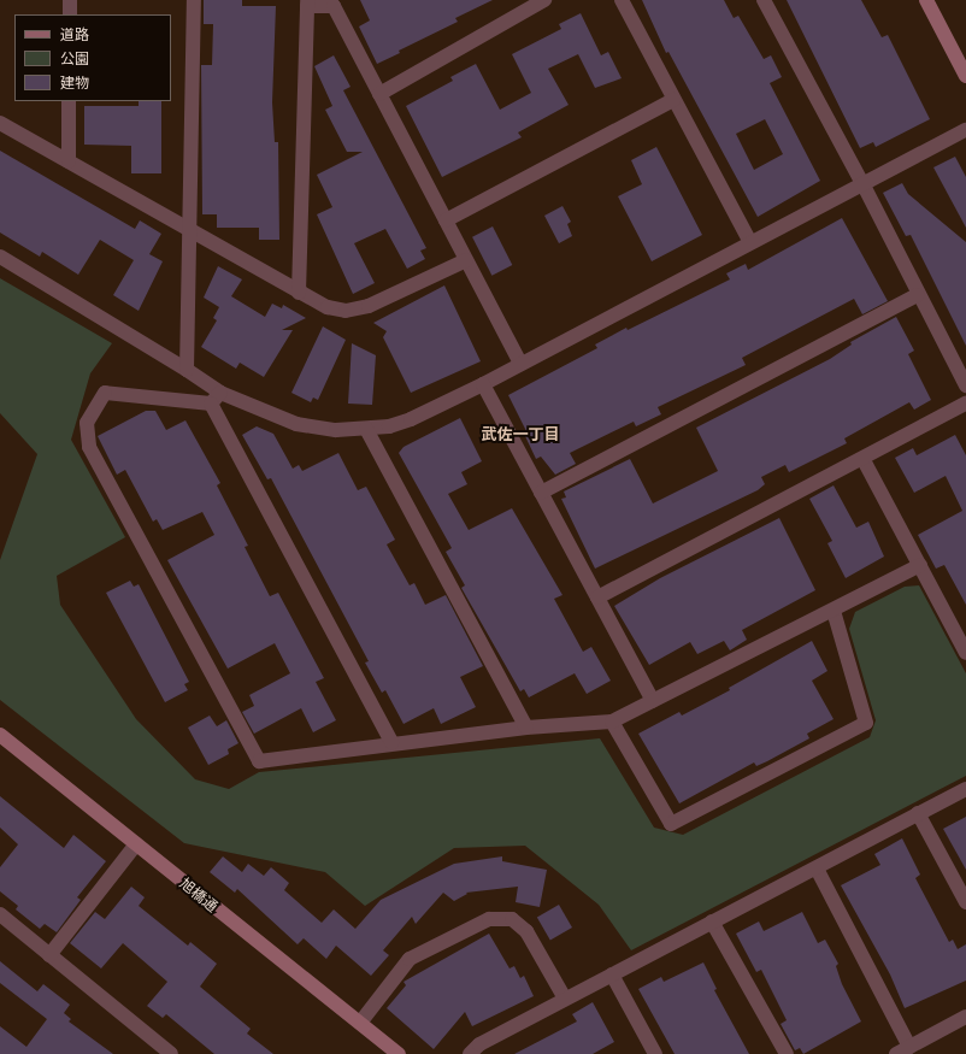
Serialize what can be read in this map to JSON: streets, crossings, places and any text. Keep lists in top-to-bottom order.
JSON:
{
  "streets": {
    "street": ["旭橋通"]
  },
  "districts": ["武佐一丁目"],
  "legend": ["道路", "公園", "建物"]
}
